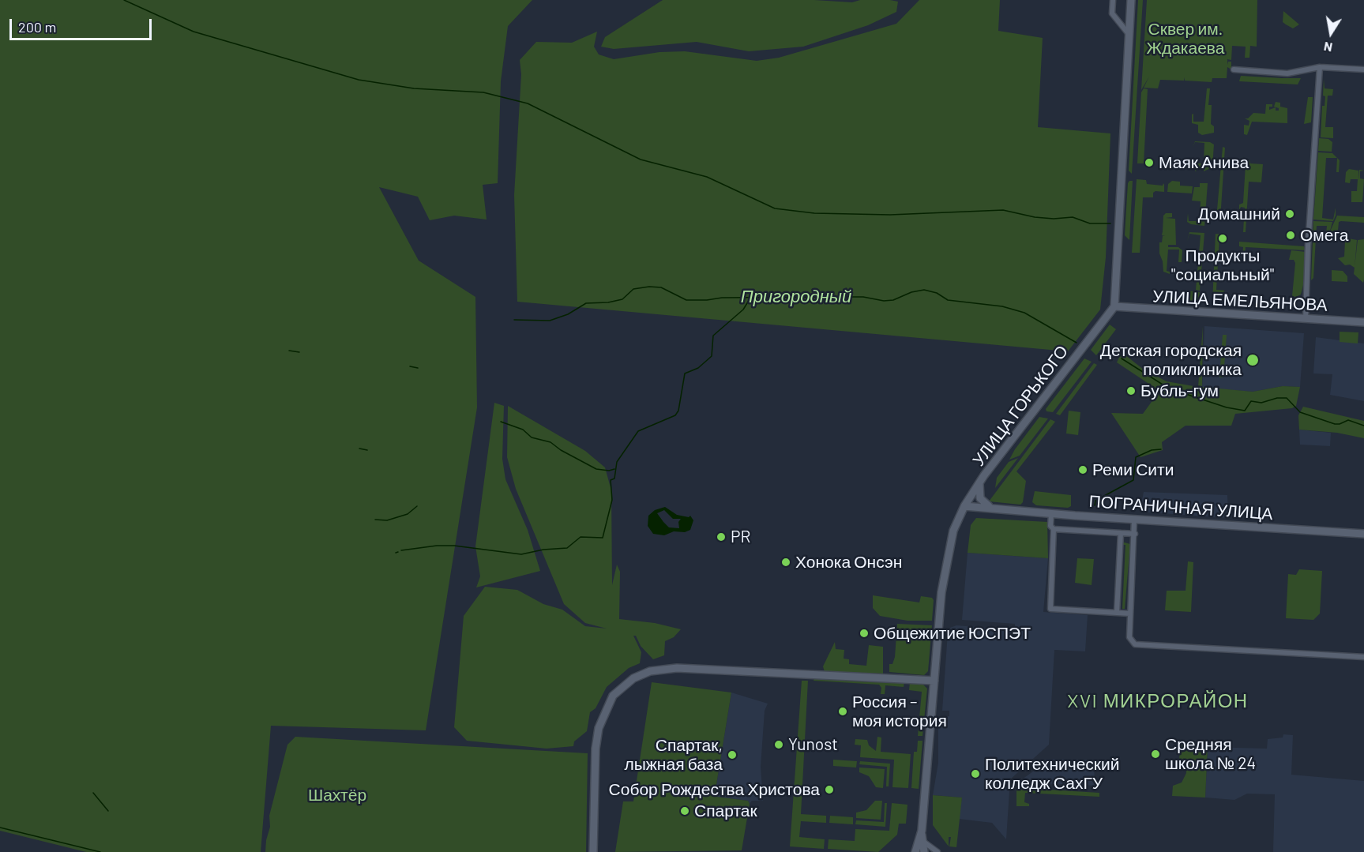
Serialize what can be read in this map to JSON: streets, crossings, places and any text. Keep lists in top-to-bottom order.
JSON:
{
  "streets": {
    "main road": ["УЛИЦА ЕМЕЛЬЯНОВА", "УЛИЦА ГОРЬКОГО", "ПОГРАНИЧНАЯ УЛИЦА"]
  },
  "crossings": [
    ["УЛИЦА ЕМЕЛЬЯНОВА", "УЛИЦА ГОРЬКОГО"],
    ["УЛИЦА ГОРЬКОГО", "ПОГРАНИЧНАЯ УЛИЦА"]
  ],
  "districts": ["XVI МИКРОРАЙОН"],
  "water": ["Пригородный"],
  "parks": ["Сквер им. Ждакаева", "Шахтёр"],
  "places": [
    "Маяк Анива",
    "Домашний",
    "Омега",
    "Продукты \"социальный\"",
    "Детская городская поликлиника",
    "Бубль-гум",
    "Реми Сити",
    "PR",
    "Хонока Онсэн",
    "Общежитие ЮСПЭТ",
    "Россия – моя история",
    "Yunost",
    "Средняя школа № 24",
    "Спартак, лыжная база",
    "Политехнический колледж СахГУ",
    "Собор Рождества Христова",
    "Спартак"
  ],
  "scale_bar": "200 m",
  "north": "bottom"
}
